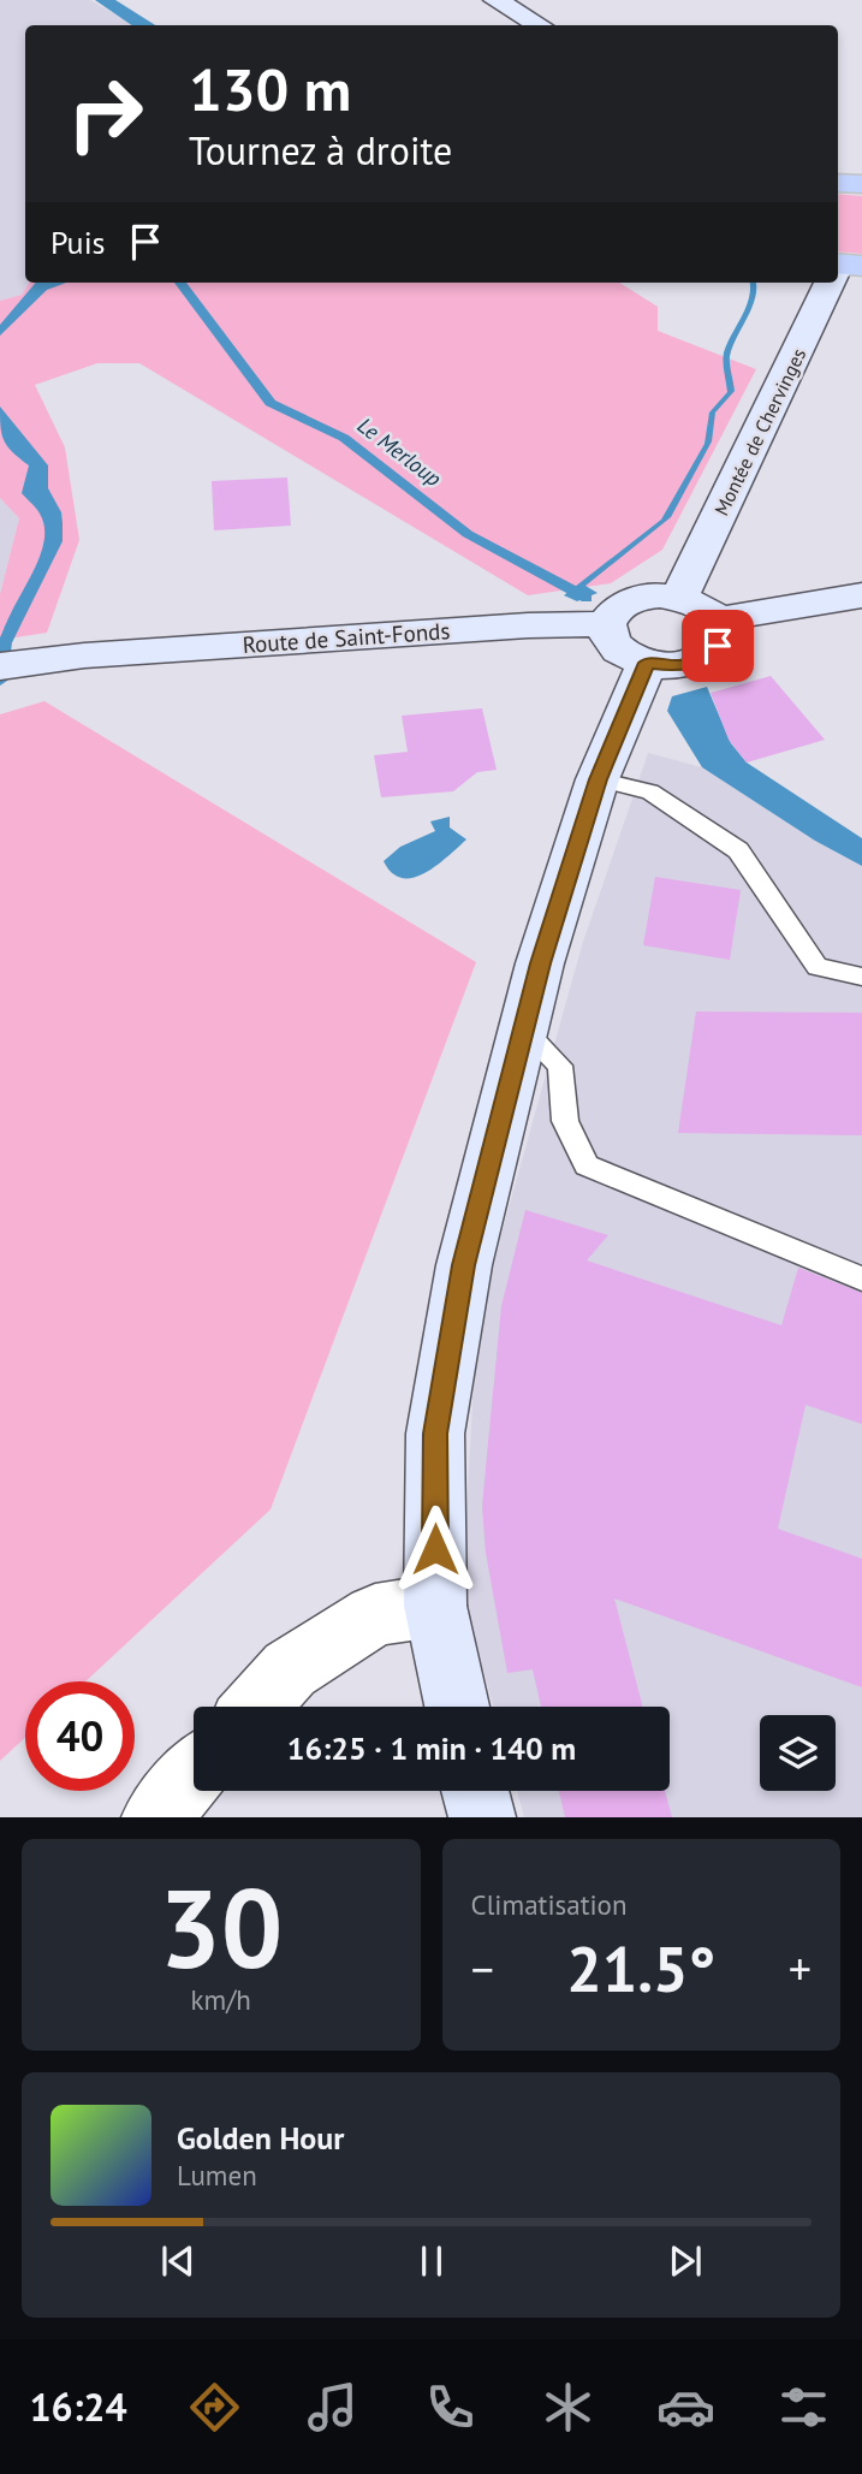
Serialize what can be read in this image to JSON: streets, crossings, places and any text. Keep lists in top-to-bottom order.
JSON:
{
  "streets": {
    "street": ["Montée de Chervinges", "Route de Saint-Fonds"]
  },
  "crossings": [
    ["Montée de Chervinges", "Route de Saint-Fonds"]
  ],
  "water": ["Le Merloup"],
  "page": {
    "turn": ["130 m", "Tournez à droite"],
    "then": "Puis",
    "limit": "40",
    "trip": "16:25 · 1 min · 140 m",
    "tile": [
      ["30", "km/h"],
      "Climatisation"
    ],
    "heat": ["−", "21.5°", "+"],
    "song": ["Golden Hour", "Lumen"],
    "tabs": "16:24"
  }
}
